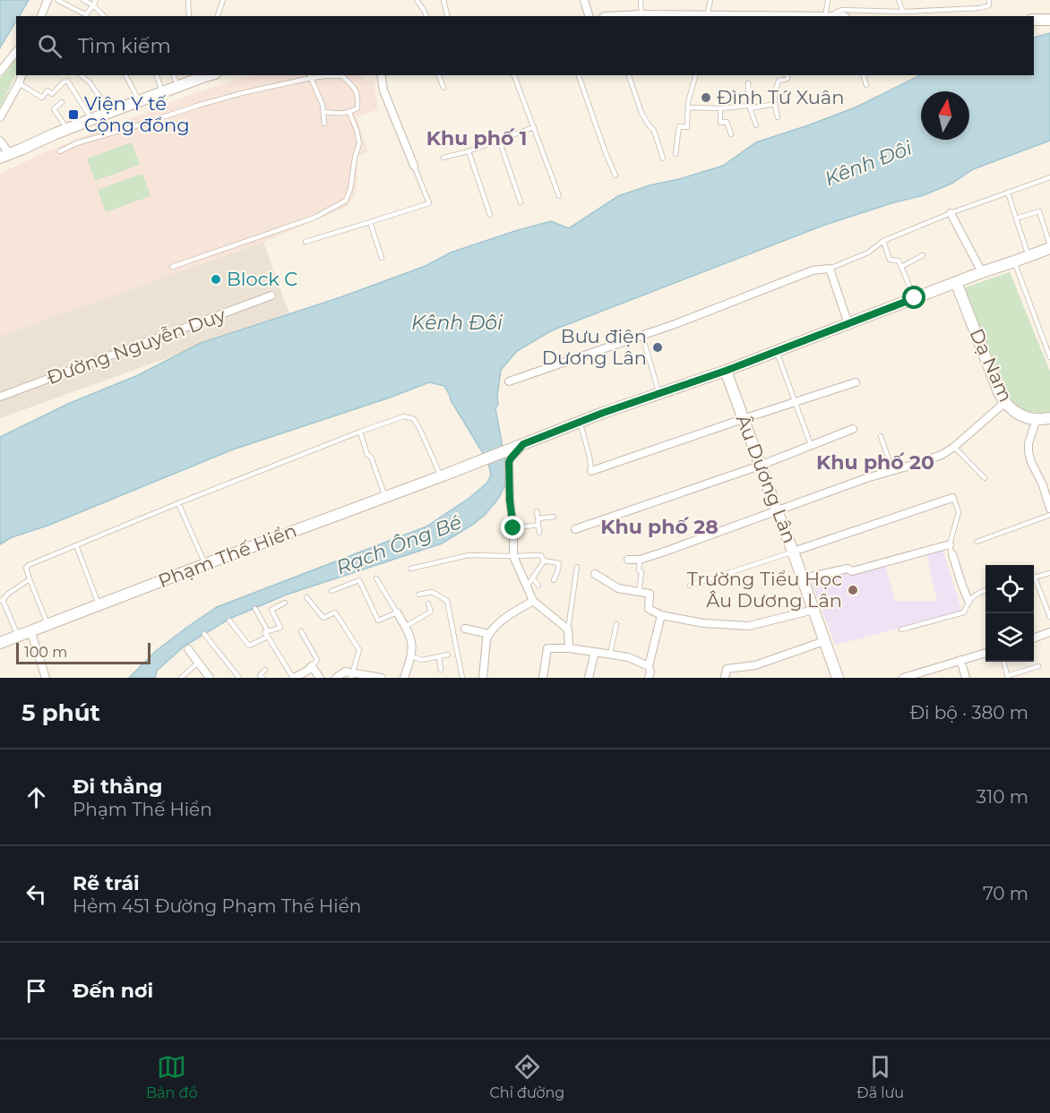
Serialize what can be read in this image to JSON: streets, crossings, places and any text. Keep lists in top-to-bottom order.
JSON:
{
  "streets": {
    "main road": ["Dạ Nam", "Âu Dương Lân", "Phạm Thế Hiển"],
    "street": ["Đường Nguyễn Duy"]
  },
  "districts": ["Khu phố 1", "Khu phố 20", "Khu phố 28"],
  "water": ["Kênh Đôi", "Rạch Ông Bé"],
  "places": {
    "other": [
      "Đình Tứ Xuân",
      "Block C",
      "Bưu điện Dương Lân",
      "Trường Tiểu Học Âu Dương Lân"
    ],
    "transit": ["Viện Y tế Cộng đồng"]
  },
  "scale_bar": "100 m",
  "north": "top",
  "page": {
    "search": "Tìm kiếm",
    "scale": "100 m",
    "heading": ["5 phút", "Đi bộ · 380 m"],
    "list": [
      ["Đi thẳng", "Phạm Thế Hiển", "310 m"],
      ["Rẽ trái", "Hẻm 451 Đường Phạm Thế Hiển", "70 m"],
      "Đến nơi"
    ],
    "nav": ["Bản đồ", "Chỉ đường", "Đã lưu"]
  }
}
